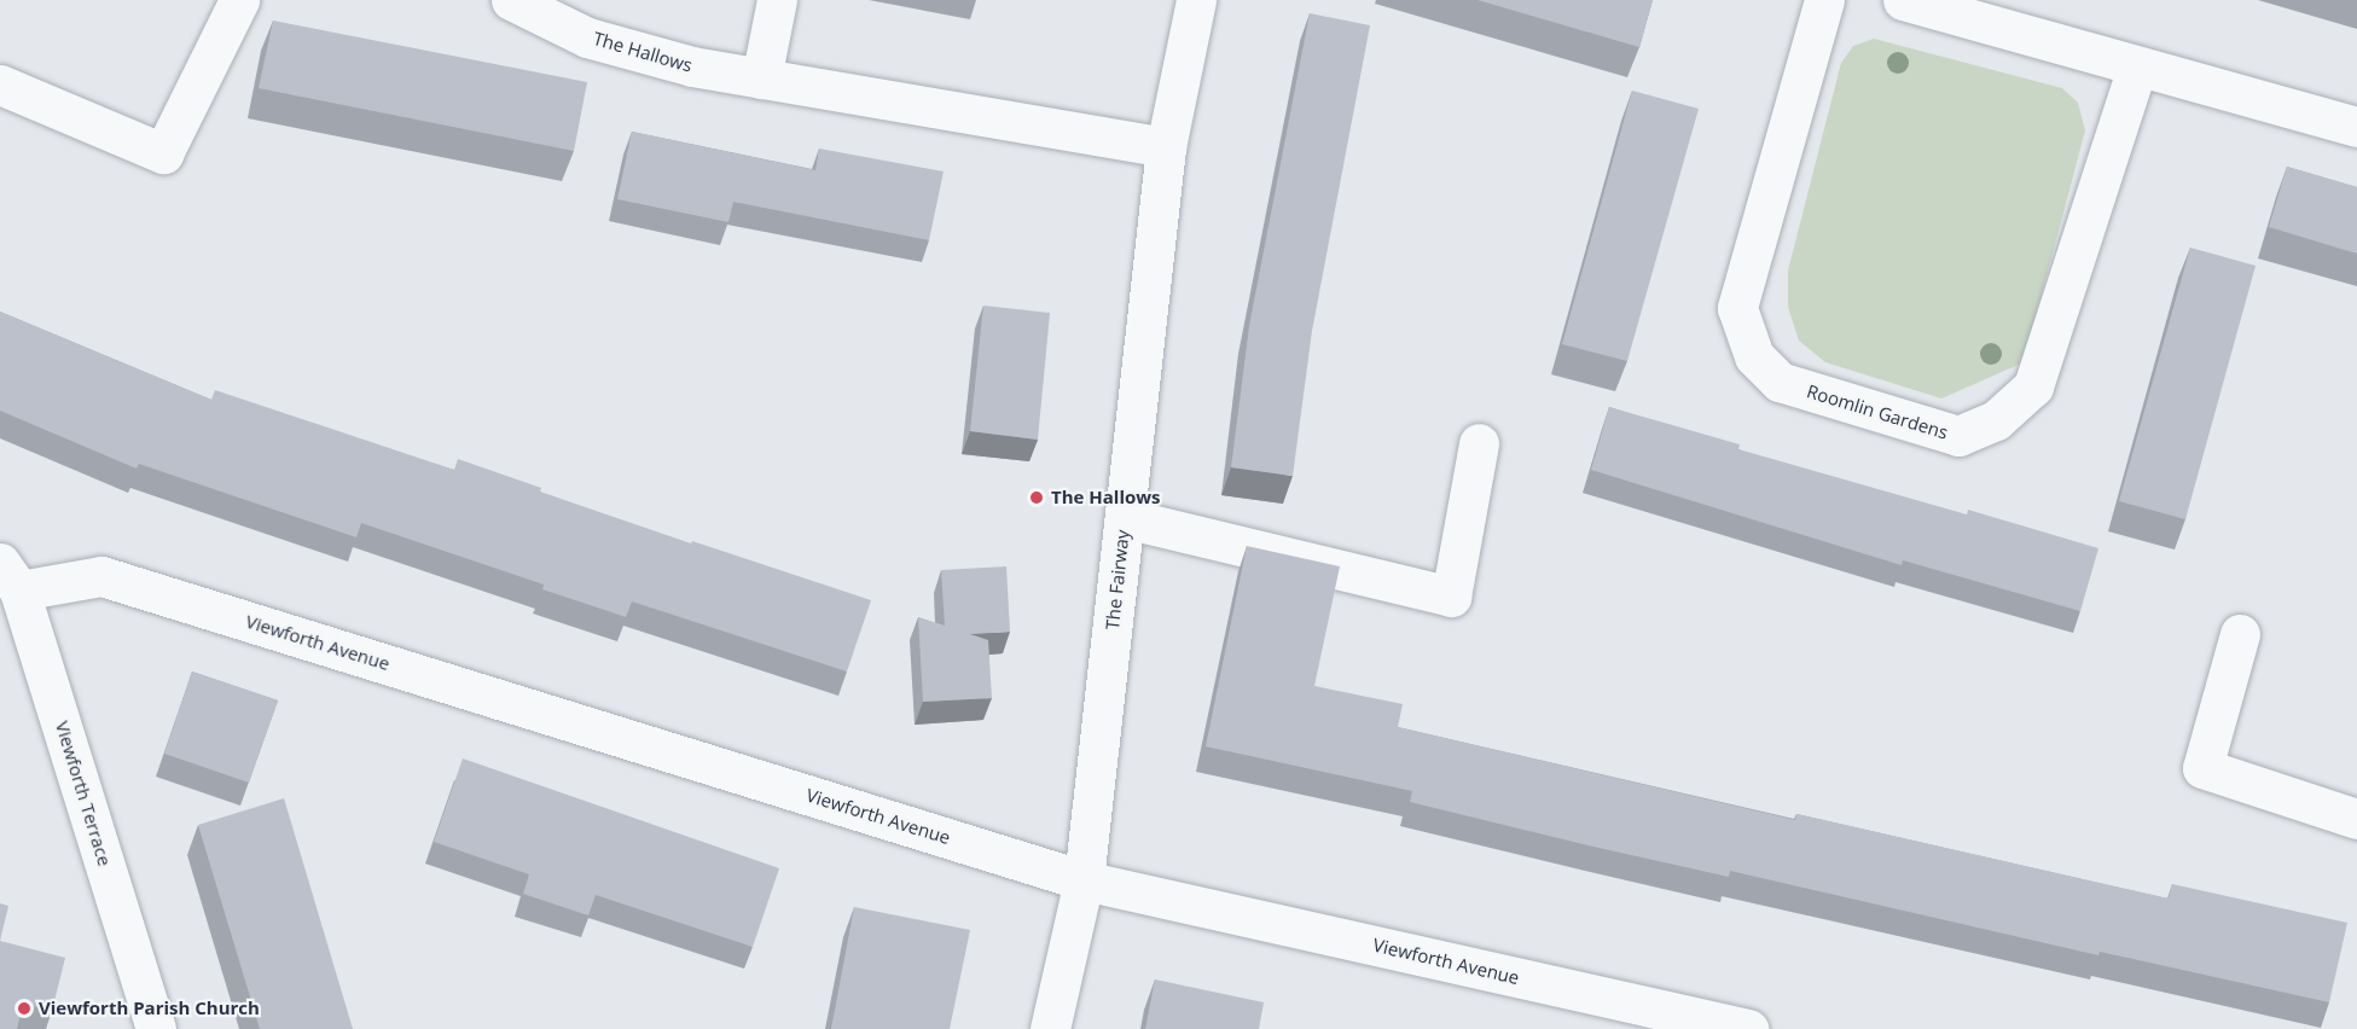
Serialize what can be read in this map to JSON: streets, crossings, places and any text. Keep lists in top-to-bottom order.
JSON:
{
  "streets": {
    "street": [
      "The Hallows",
      "Roomlin Gardens",
      "The Fairway",
      "Viewforth Avenue",
      "Viewforth Terrace"
    ]
  },
  "crossings": [
    ["The Hallows", "The Fairway"],
    ["The Fairway", "Viewforth Avenue"],
    ["Viewforth Avenue", "Viewforth Terrace"]
  ],
  "places": ["The Hallows", "Viewforth Parish Church"]
}
